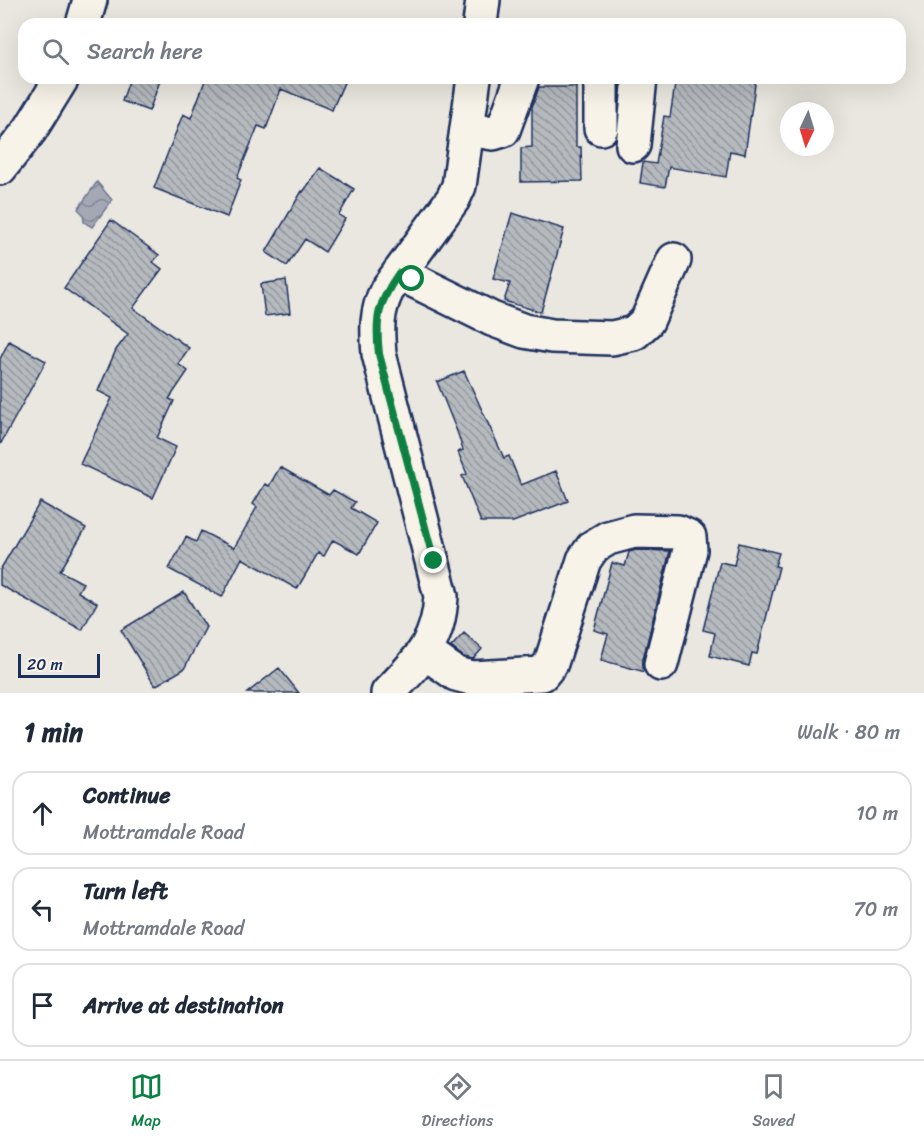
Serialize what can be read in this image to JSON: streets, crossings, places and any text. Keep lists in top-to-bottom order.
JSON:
{
  "scale_bar": "20 m",
  "north": "bottom",
  "page": {
    "search": "Search here",
    "scale": "20 m",
    "heading": ["1 min", "Walk · 80 m"],
    "list": [
      ["Continue", "Mottramdale Road", "10 m"],
      ["Turn left", "Mottramdale Road", "70 m"],
      "Arrive at destination"
    ],
    "nav": ["Map", "Directions", "Saved"]
  }
}
